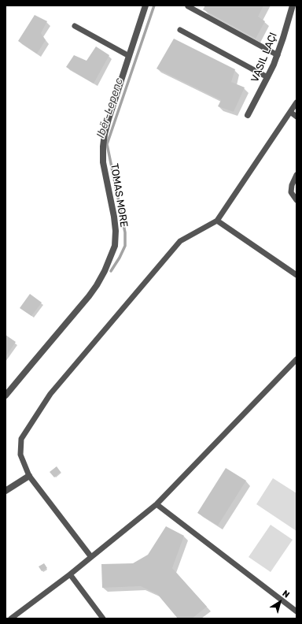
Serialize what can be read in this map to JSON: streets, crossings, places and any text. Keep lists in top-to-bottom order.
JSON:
{
  "streets": {
    "street": ["VASIL LAÇI", "TOMAS MORE"]
  },
  "water": ["Ibër-Lepenc"],
  "north": "top right"
}
